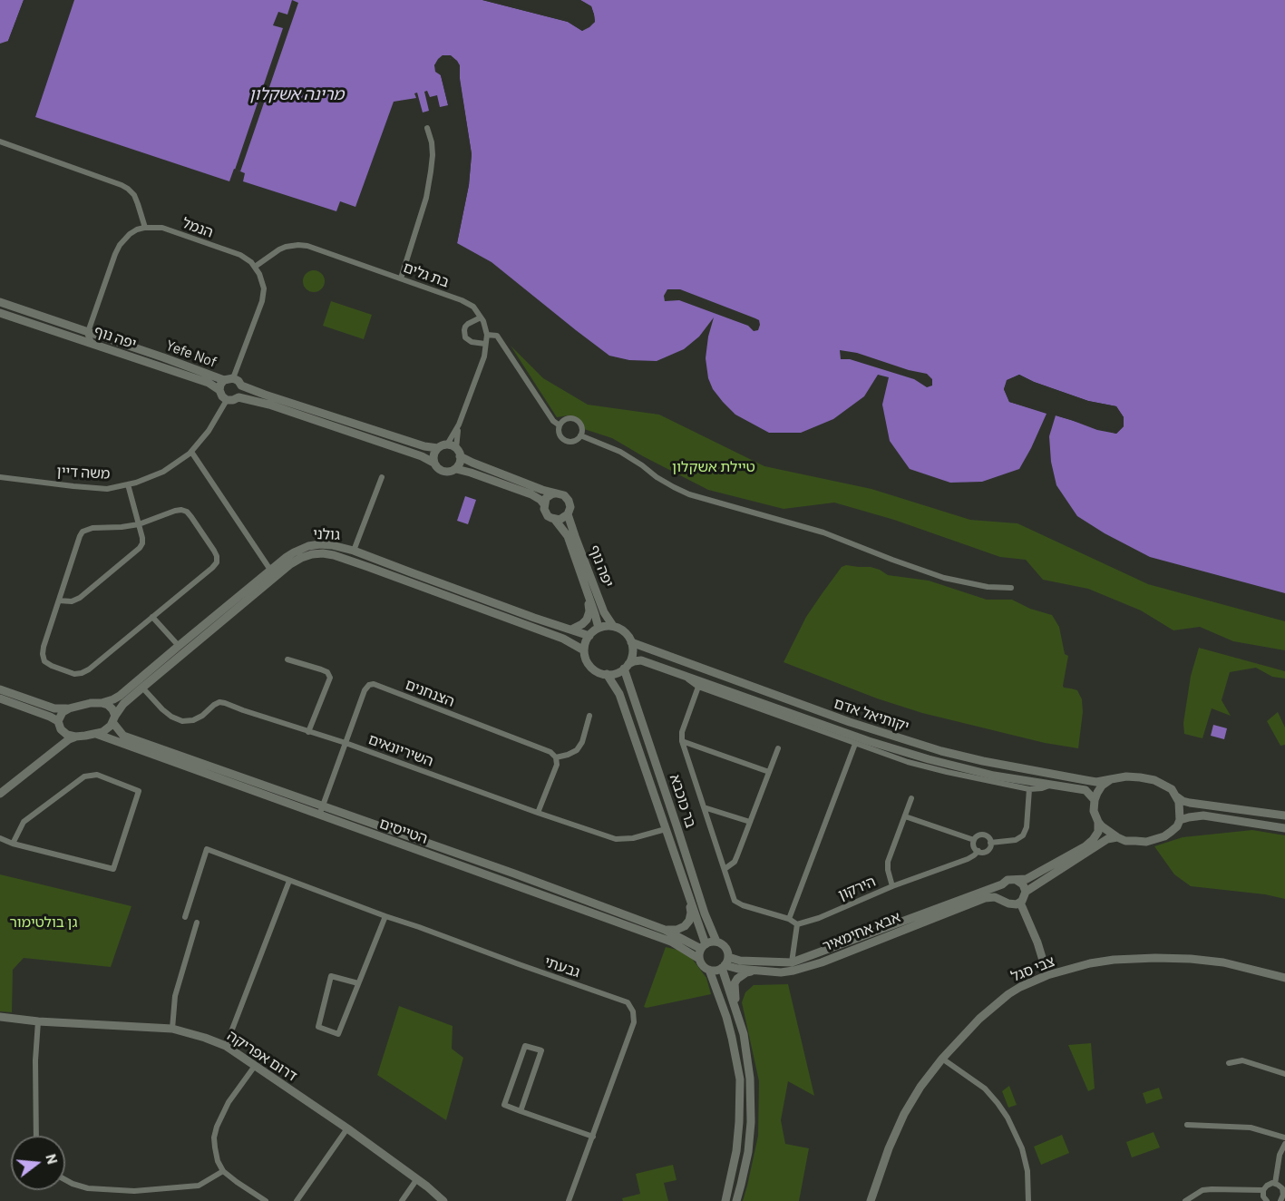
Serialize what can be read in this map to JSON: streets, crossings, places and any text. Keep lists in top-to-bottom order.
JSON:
{
  "streets": {
    "street": [
      "הנמל",
      "בת גלים",
      "יפה נוף",
      "Yefe Nof",
      "משה דיין",
      "גולני",
      "הצנחנים",
      "יקותיאל אדם",
      "השיריונאים",
      "בר כוכבא",
      "הטייסים",
      "הירקון",
      "אבא אחימאיר",
      "גבעתי",
      "צבי סגל",
      "דרום אפריקה"
    ]
  },
  "crossings": [
    ["הנמל", "בת גלים"],
    ["הנמל", "יפה נוף"],
    ["הנמל", "Yefe Nof"],
    ["בת גלים", "יפה נוף"],
    ["בת גלים", "Yefe Nof"],
    ["יפה נוף", "Yefe Nof"],
    ["יפה נוף", "משה דיין"],
    ["יפה נוף", "גולני"],
    ["יפה נוף", "יקותיאל אדם"],
    ["יפה נוף", "בר כוכבא"],
    ["Yefe Nof", "משה דיין"],
    ["גולני", "יקותיאל אדם"],
    ["גולני", "השיריונאים"],
    ["גולני", "בר כוכבא"],
    ["גולני", "הטייסים"],
    ["הצנחנים", "השיריונאים"],
    ["הצנחנים", "הטייסים"],
    ["יקותיאל אדם", "בר כוכבא"],
    ["השיריונאים", "בר כוכבא"],
    ["בר כוכבא", "הטייסים"],
    ["בר כוכבא", "אבא אחימאיר"],
    ["הטייסים", "אבא אחימאיר"]
  ],
  "water": ["מרינה אשקלון"],
  "parks": ["טיילת אשקלון", "גן בולטימור"],
  "north": "right"
}
